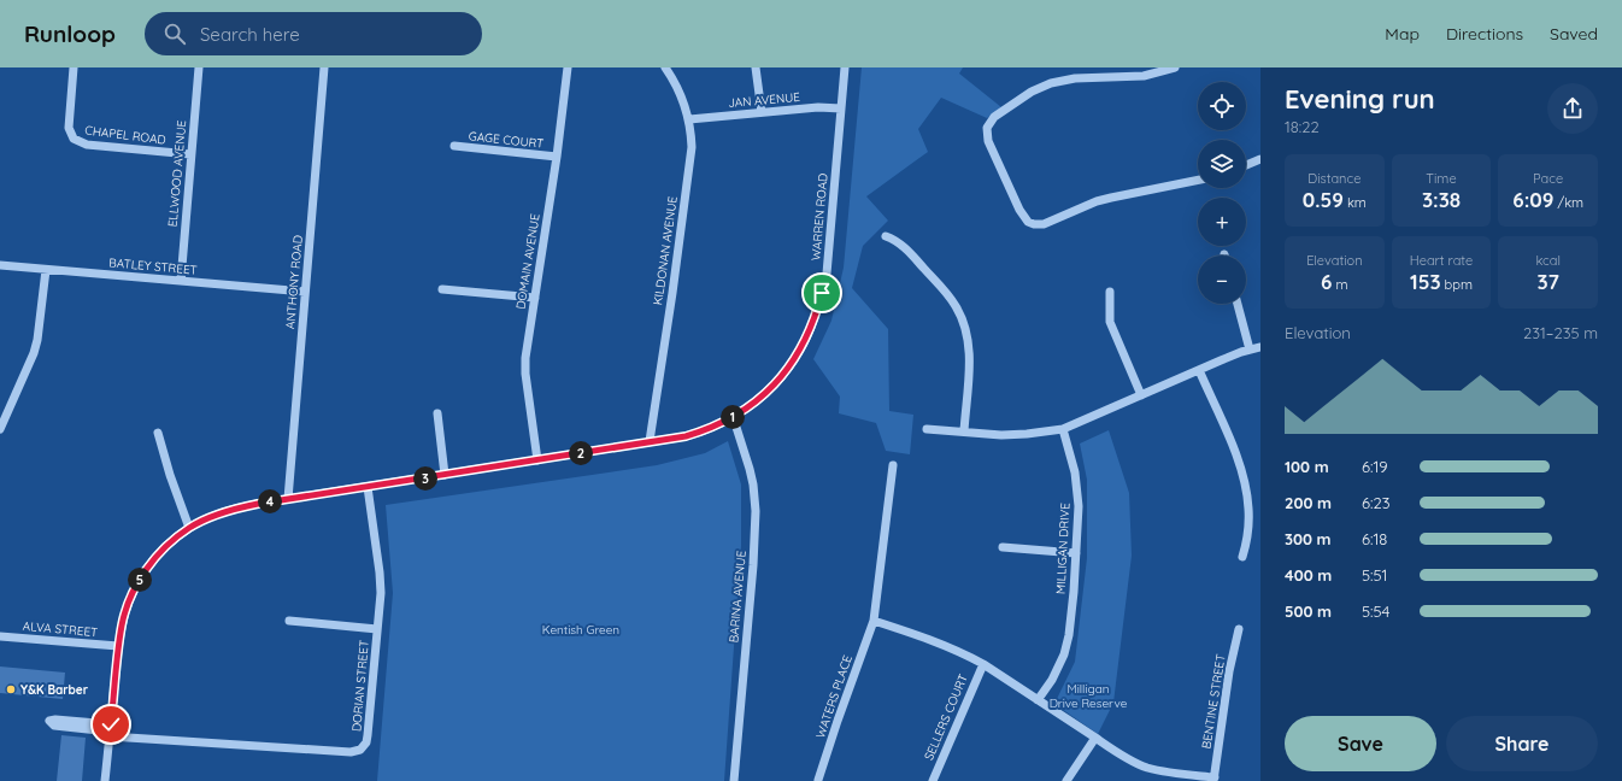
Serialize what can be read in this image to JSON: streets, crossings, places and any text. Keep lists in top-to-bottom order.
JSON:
{
  "streets": {
    "street": [
      "JAN AVENUE",
      "CHAPEL ROAD",
      "GAGE COURT",
      "ELLWOOD AVENUE",
      "WARREN ROAD",
      "KILDONAN AVENUE",
      "DOMAIN AVENUE",
      "BATLEY STREET",
      "ANTHONY ROAD",
      "MILLIGAN DRIVE",
      "BARINA AVENUE",
      "ALVA STREET",
      "DORIAN STREET",
      "WATERS PLACE",
      "BENTINE STREET",
      "SELLERS COURT"
    ]
  },
  "crossings": [
    ["JAN AVENUE", "WARREN ROAD"],
    ["JAN AVENUE", "KILDONAN AVENUE"],
    ["CHAPEL ROAD", "ELLWOOD AVENUE"],
    ["GAGE COURT", "DOMAIN AVENUE"],
    ["ELLWOOD AVENUE", "BATLEY STREET"],
    ["WARREN ROAD", "KILDONAN AVENUE"],
    ["WARREN ROAD", "DOMAIN AVENUE"],
    ["WARREN ROAD", "ANTHONY ROAD"],
    ["WARREN ROAD", "BARINA AVENUE"],
    ["WARREN ROAD", "ALVA STREET"],
    ["WARREN ROAD", "DORIAN STREET"],
    ["BATLEY STREET", "ANTHONY ROAD"]
  ],
  "parks": ["Kentish Green", "Milligan Drive Reserve"],
  "places": ["Y&K Barber"],
  "page": {
    "header": "Runloop",
    "search": "Search here",
    "nav": ["Map", "Directions", "Saved"],
    "heading": ["Evening run", "18:22"],
    "map_buttons": ["+", "−"],
    "stats": [
      ["Distance", "0.59 km"],
      ["Time", "3:38"],
      ["Pace", "6:09 /km"],
      ["Elevation", "6 m"],
      ["Heart rate", "153 bpm"],
      ["kcal", "37"]
    ],
    "chart": ["Elevation", "231–235 m"],
    "pins": [
      "1",
      "2",
      "3",
      "4",
      "5"
    ],
    "list": [
      {
        "name": "100 m",
        "note": "6:19"
      },
      {
        "name": "200 m",
        "note": "6:23"
      },
      {
        "name": "300 m",
        "note": "6:18"
      },
      {
        "name": "400 m",
        "note": "5:51"
      },
      {
        "name": "500 m",
        "note": "5:54"
      }
    ],
    "buttons": ["Save", "Share"]
  }
}
